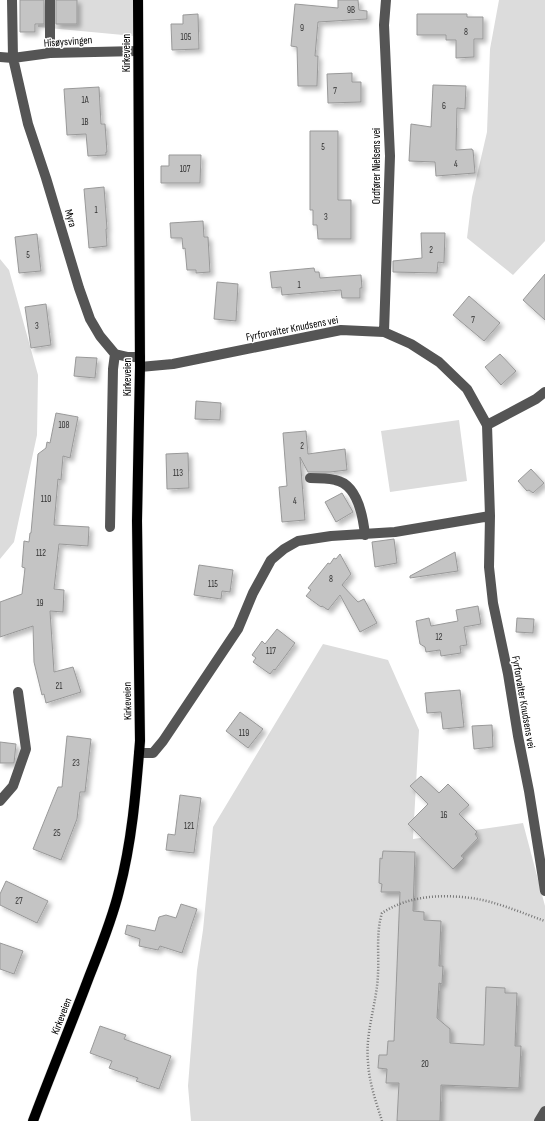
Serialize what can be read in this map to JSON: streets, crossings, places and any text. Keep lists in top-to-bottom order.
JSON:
{
  "streets": {
    "main road": ["Kirkeveien"],
    "street": [
      "Hisøysvingen",
      "Ordfører Nielsens vei",
      "Myra",
      "Fyrforvalter Knudsens vei"
    ]
  },
  "crossings": [
    ["Hisøysvingen", "Kirkeveien"],
    ["Hisøysvingen", "Myra"],
    ["Kirkeveien", "Fyrforvalter Knudsens vei"],
    ["Ordfører Nielsens vei", "Fyrforvalter Knudsens vei"]
  ],
  "house_numbers": [
    "9B",
    "9",
    "8",
    "105",
    "7",
    "1A",
    "6",
    "1B",
    "5",
    "4",
    "107",
    "1",
    "3",
    "2",
    "5",
    "1",
    "7",
    "3",
    "108",
    "2",
    "113",
    "110",
    "4",
    "112",
    "8",
    "115",
    "19",
    "12",
    "117",
    "21",
    "119",
    "23",
    "16",
    "121",
    "25",
    "27",
    "20"
  ]
}
